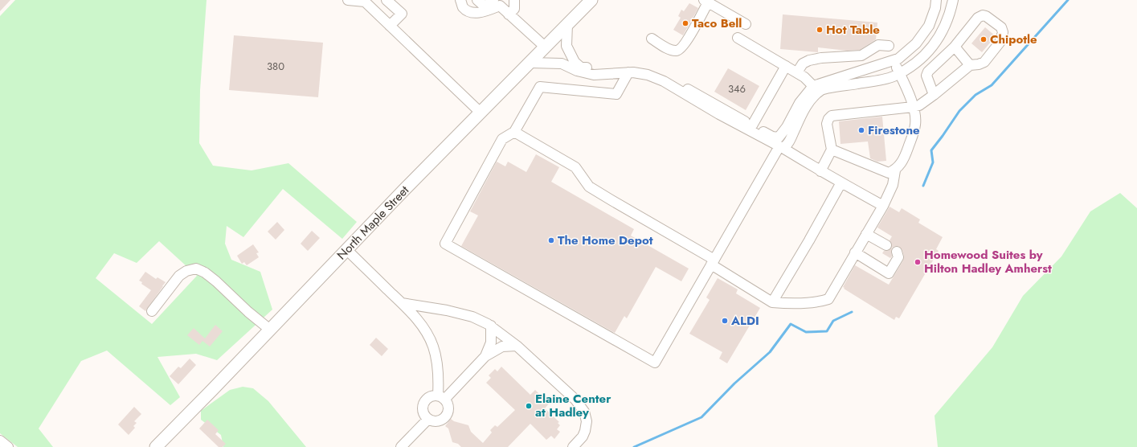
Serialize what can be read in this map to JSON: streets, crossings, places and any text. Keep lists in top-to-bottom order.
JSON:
{
  "streets": {
    "main road": ["North Maple Street"]
  },
  "places": [
    "Taco Bell",
    "Hot Table",
    "Chipotle",
    "Firestone",
    "The Home Depot",
    "Homewood Suites by Hilton Hadley Amherst",
    "ALDI",
    "Elaine Center at Hadley"
  ],
  "house_numbers": ["380", "346"]
}
